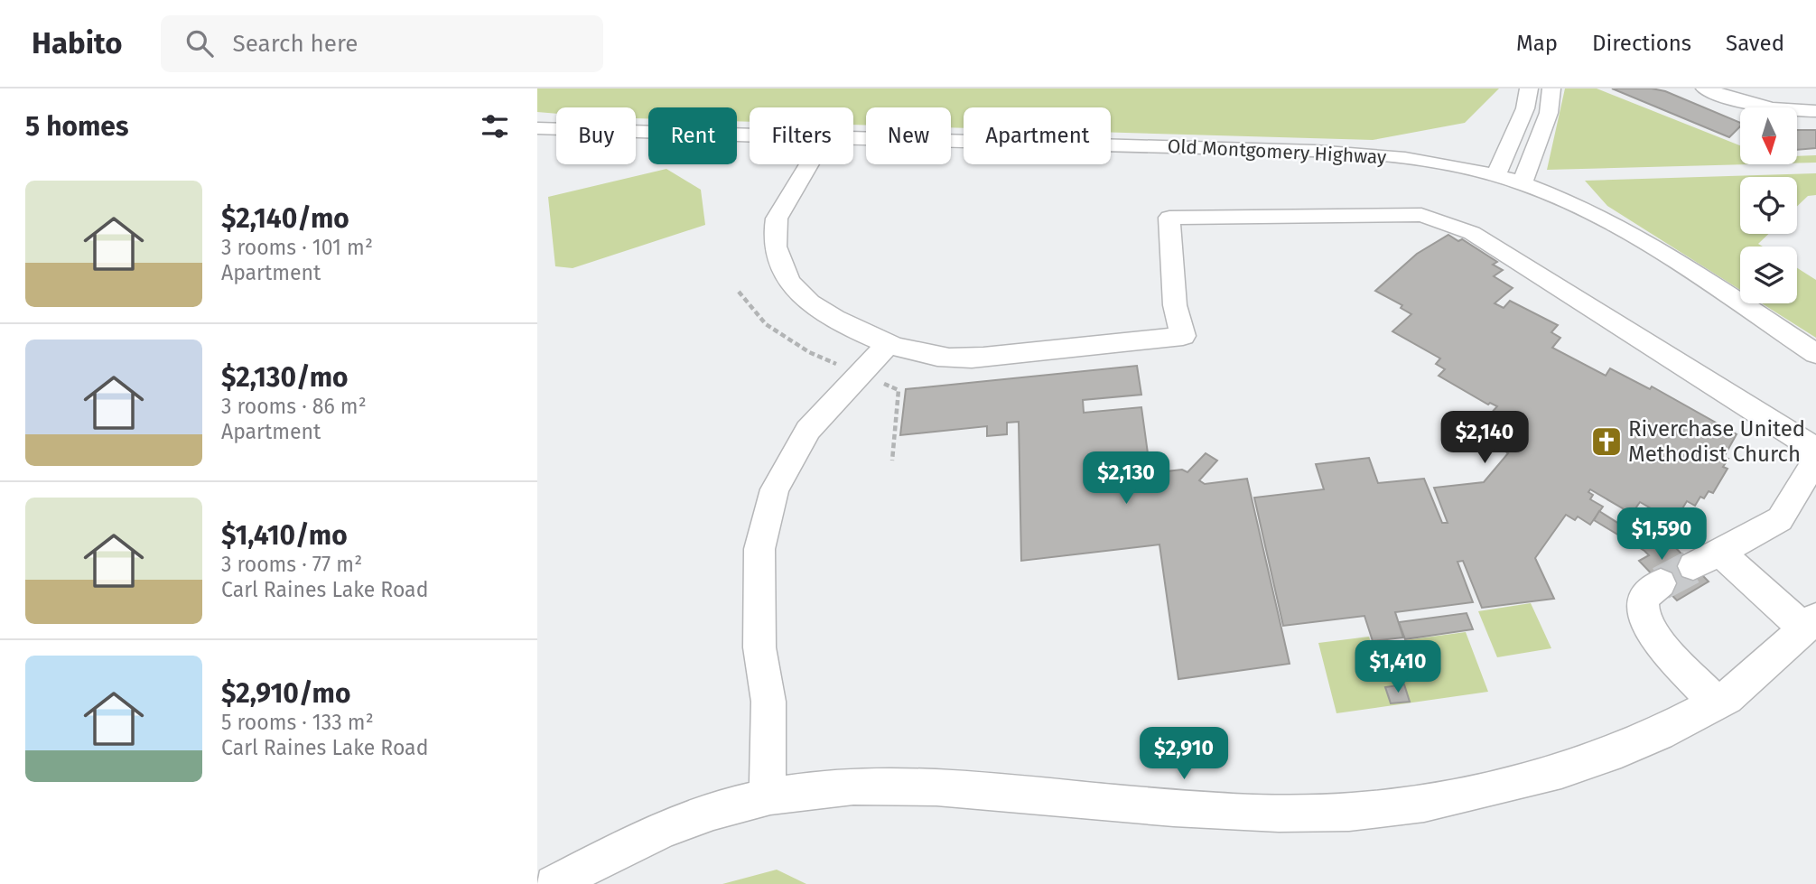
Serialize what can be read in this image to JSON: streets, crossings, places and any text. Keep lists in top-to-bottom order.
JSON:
{
  "streets": {
    "street": ["Old Montgomery Highway"]
  },
  "places": {
    "church": ["Riverchase United Methodist Church"]
  },
  "north": "bottom",
  "page": {
    "header": "Habito",
    "search": "Search here",
    "nav": ["Map", "Directions", "Saved"],
    "heading": "5 homes",
    "chip": [
      "Buy",
      "Rent",
      "Filters",
      "New",
      "Apartment"
    ],
    "list": [
      {
        "name": "$2,140/mo",
        "note": "3 rooms · 101 m² · Apartment"
      },
      {
        "name": "$2,130/mo",
        "note": "3 rooms · 86 m² · Apartment"
      },
      {
        "name": "$1,410/mo",
        "note": "3 rooms · 77 m² · Carl Raines Lake Road"
      },
      {
        "name": "$2,910/mo",
        "note": "5 rooms · 133 m² · Carl Raines Lake Road"
      }
    ],
    "price": [
      "$2,140",
      "$2,130",
      "$1,590",
      "$1,410",
      "$2,910"
    ]
  }
}
